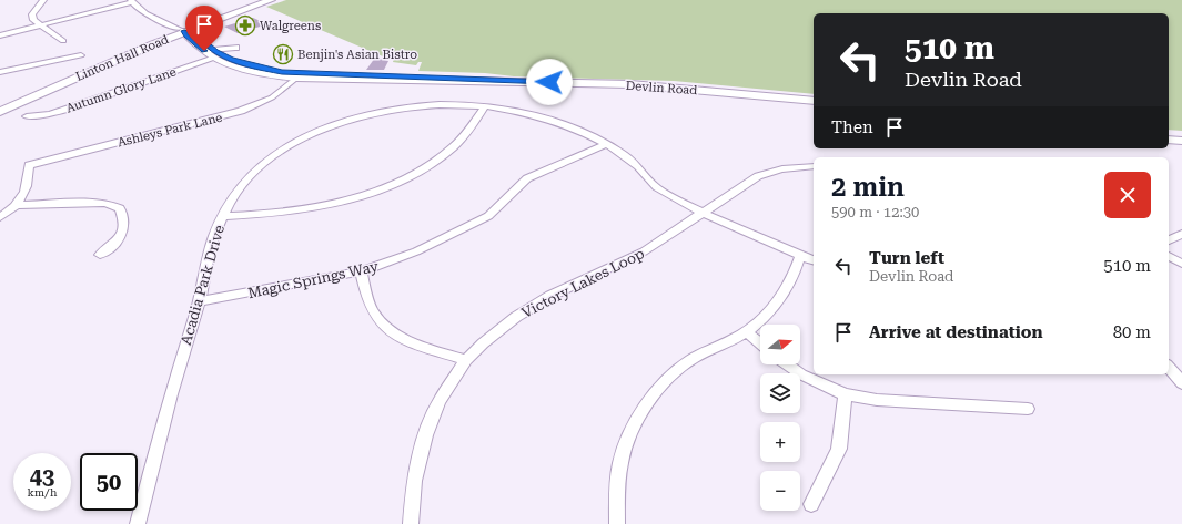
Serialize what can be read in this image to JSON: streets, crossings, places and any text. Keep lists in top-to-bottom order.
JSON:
{
  "streets": {
    "main road": ["Linton Hall Road", "Devlin Road"],
    "street": [
      "Autumn Glory Lane",
      "Ashleys Park Lane",
      "Magic Springs Way",
      "Victory Lakes Loop",
      "Acadia Park Drive"
    ]
  },
  "crossings": [
    ["Linton Hall Road", "Devlin Road"],
    ["Devlin Road", "Autumn Glory Lane"],
    ["Devlin Road", "Ashleys Park Lane"],
    ["Magic Springs Way", "Acadia Park Drive"],
    ["Victory Lakes Loop", "Acadia Park Drive"]
  ],
  "places": {
    "pharmacy": ["Walgreens"],
    "restaurant": ["Benjin's Asian Bistro"]
  },
  "north": "right",
  "page": {
    "turn": ["510 m", "Devlin Road"],
    "then": "Then",
    "heading": ["2 min", "590 m · 12:30"],
    "list": [
      {
        "name": "Turn left",
        "note": "Devlin Road",
        "value": "510 m"
      },
      {
        "name": "Arrive at destination",
        "value": "80 m"
      }
    ],
    "map_buttons": ["+", "−"],
    "speed": "43 km/h",
    "limit": "50"
  }
}
